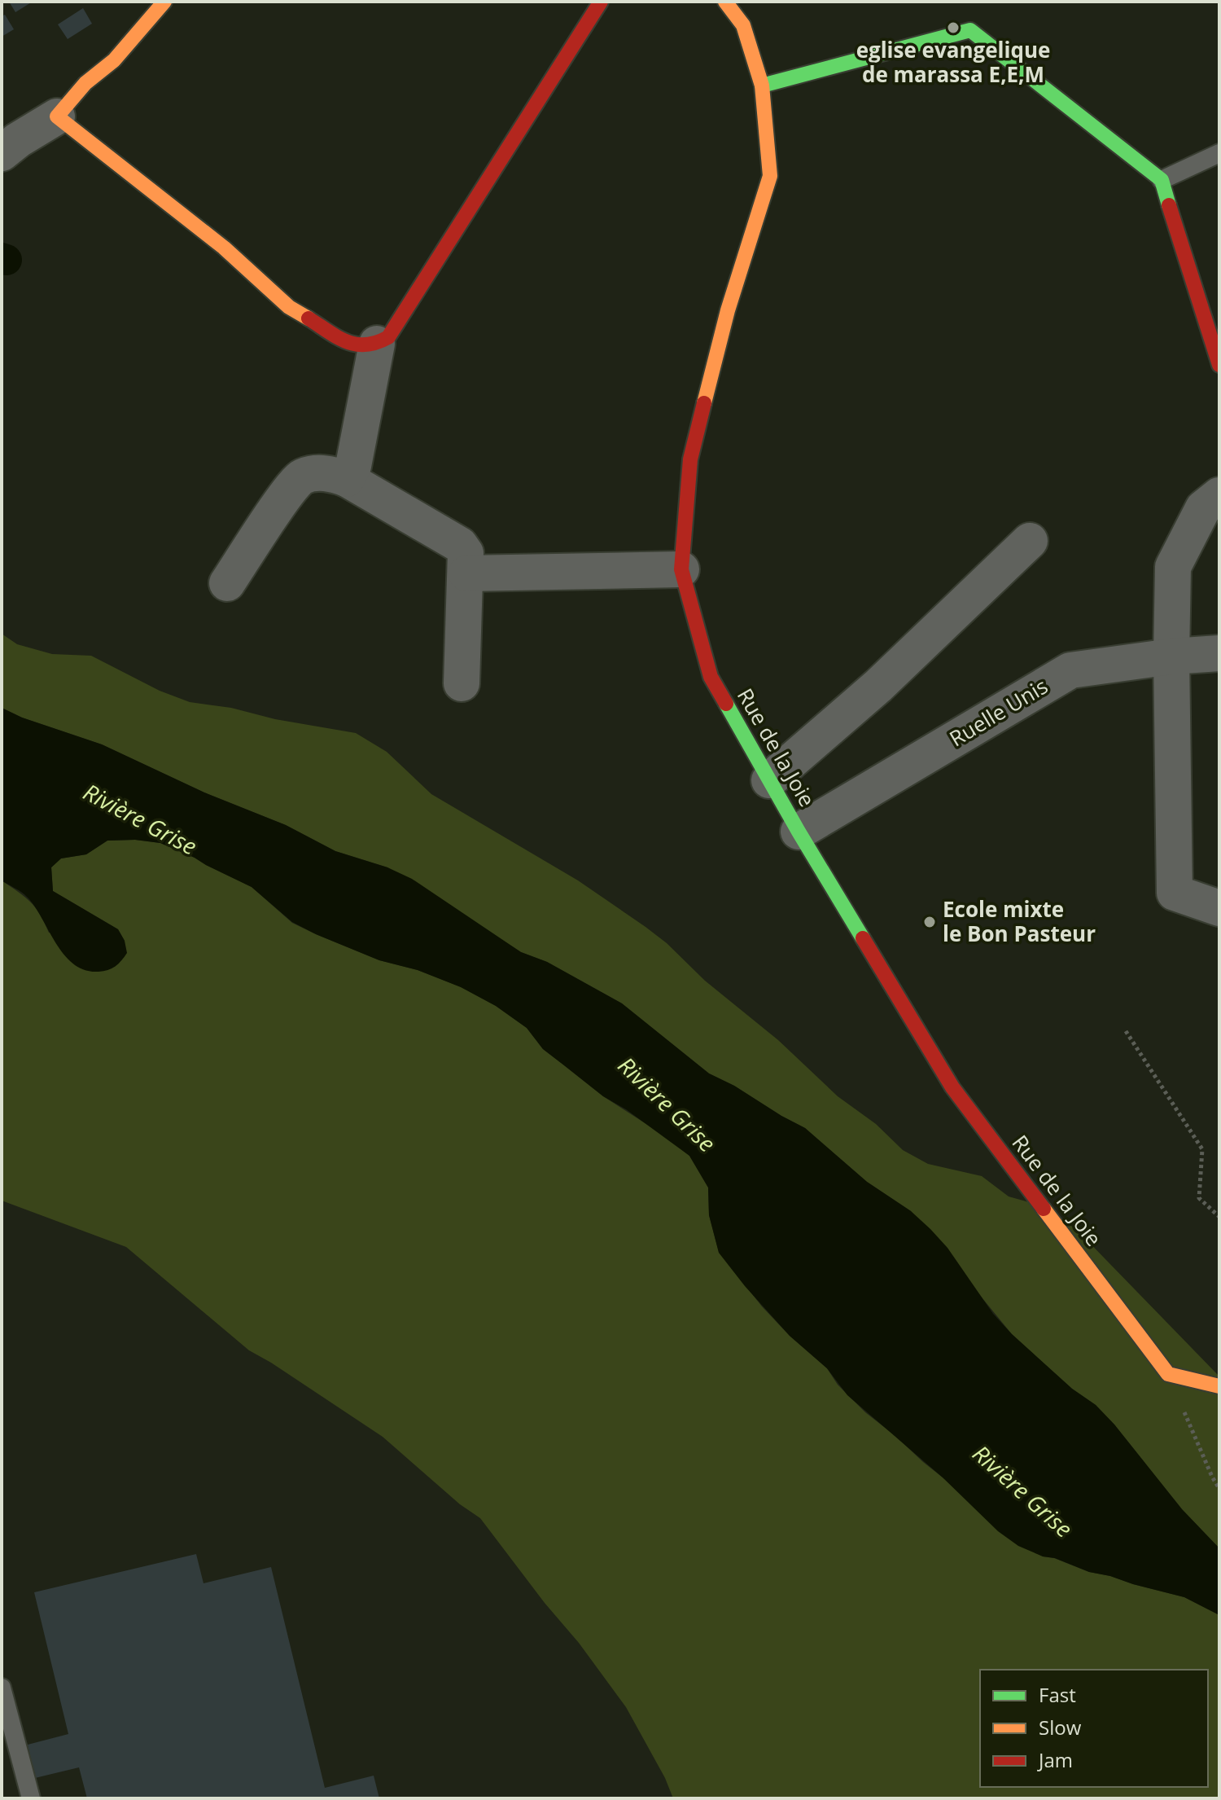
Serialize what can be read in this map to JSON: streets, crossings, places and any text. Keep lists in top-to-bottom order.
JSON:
{
  "streets": {
    "street": ["Ruelle Unis", "Rue de la Joie"]
  },
  "crossings": [
    ["Ruelle Unis", "Rue de la Joie"]
  ],
  "water": ["Rivière Grise"],
  "places": ["eglise evangelique de marassa E,E,M", "Ecole mixte le Bon Pasteur"],
  "legend": ["Fast", "Slow", "Jam"]
}
